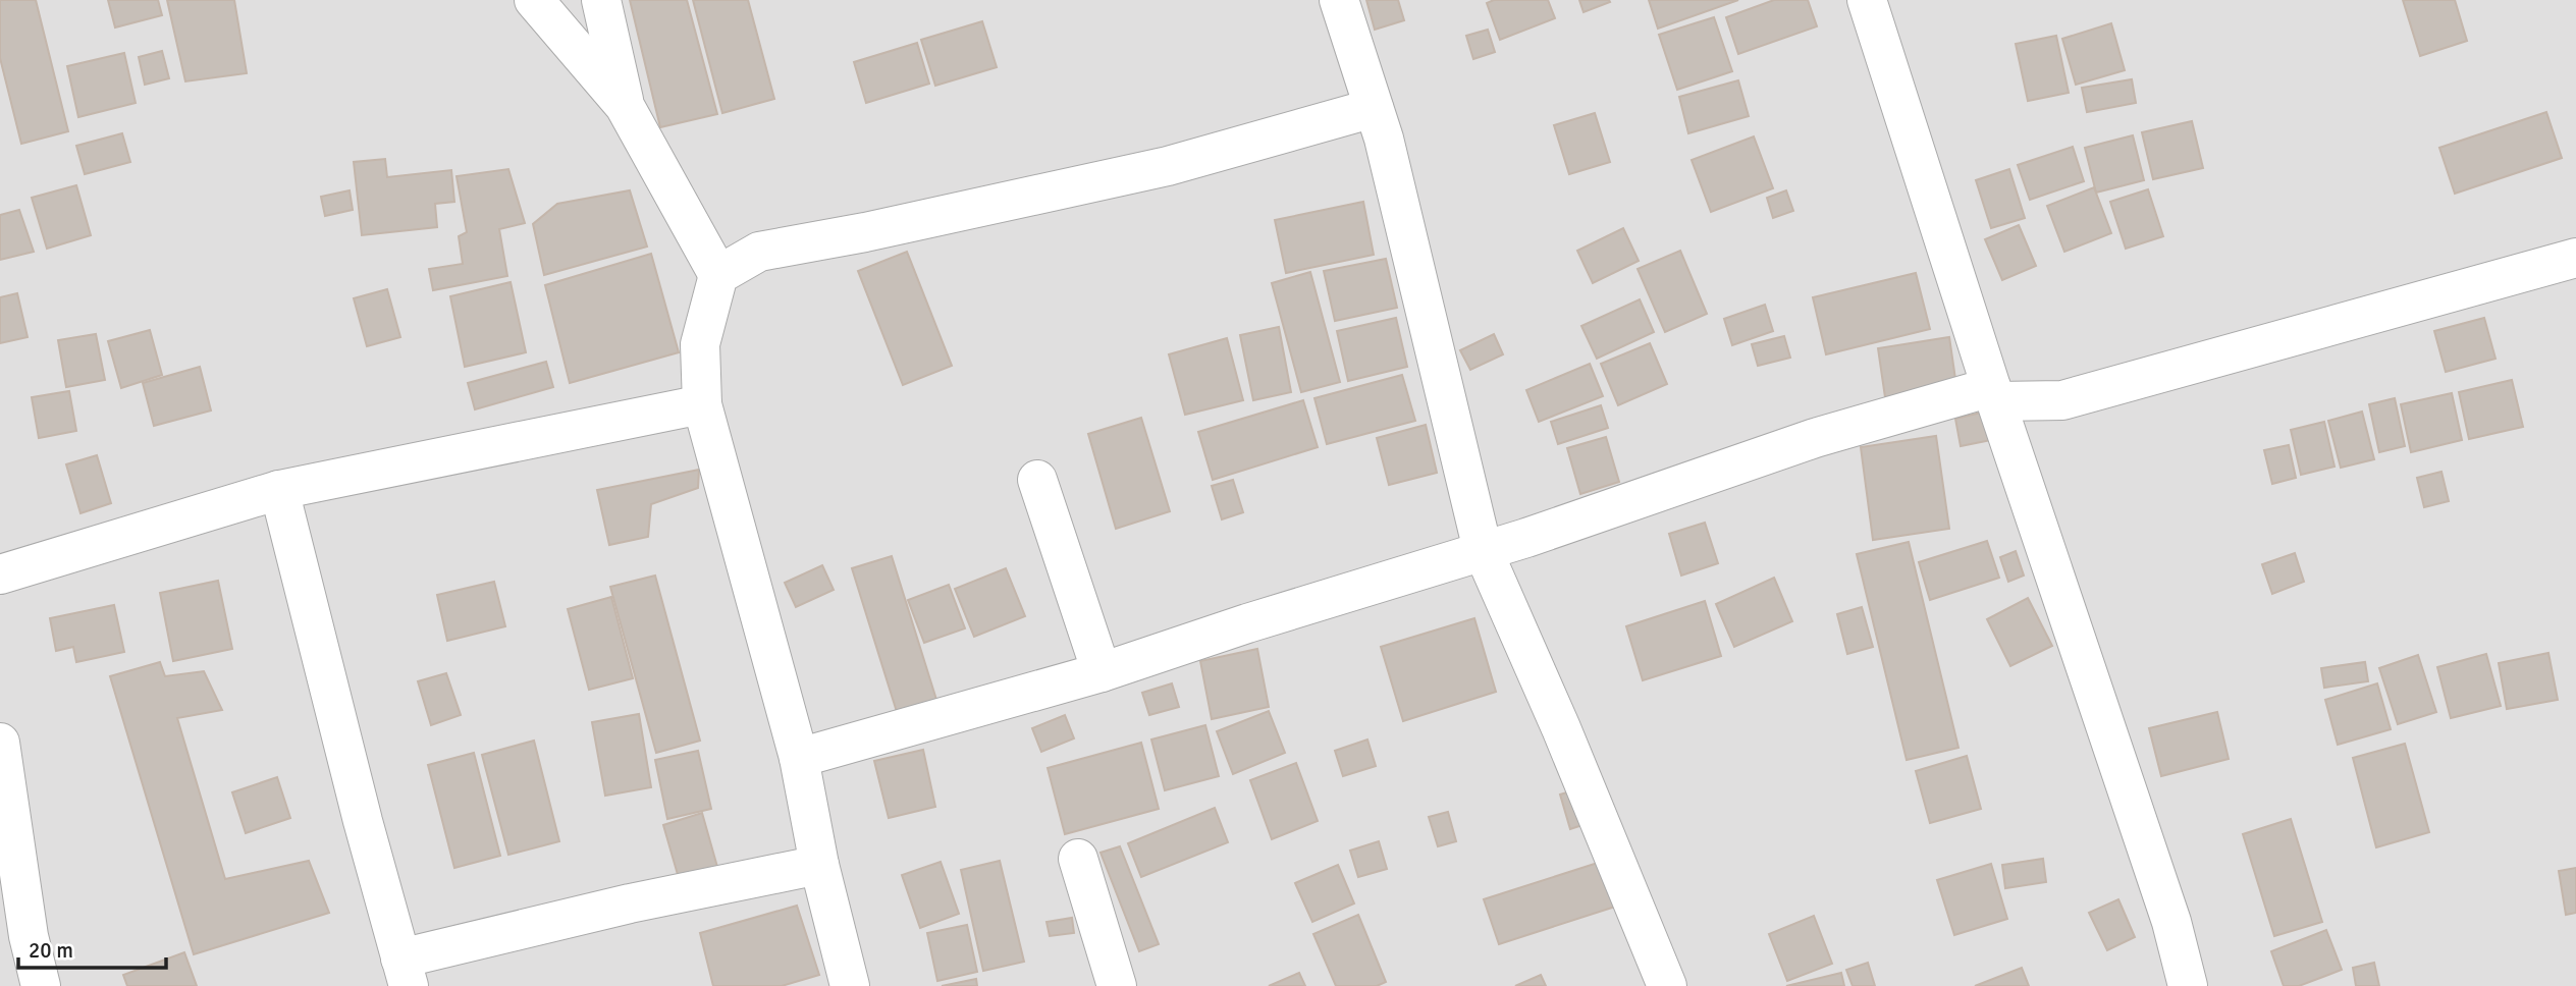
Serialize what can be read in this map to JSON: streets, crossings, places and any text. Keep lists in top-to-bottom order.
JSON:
{
  "scale_bar": "20 m"
}
